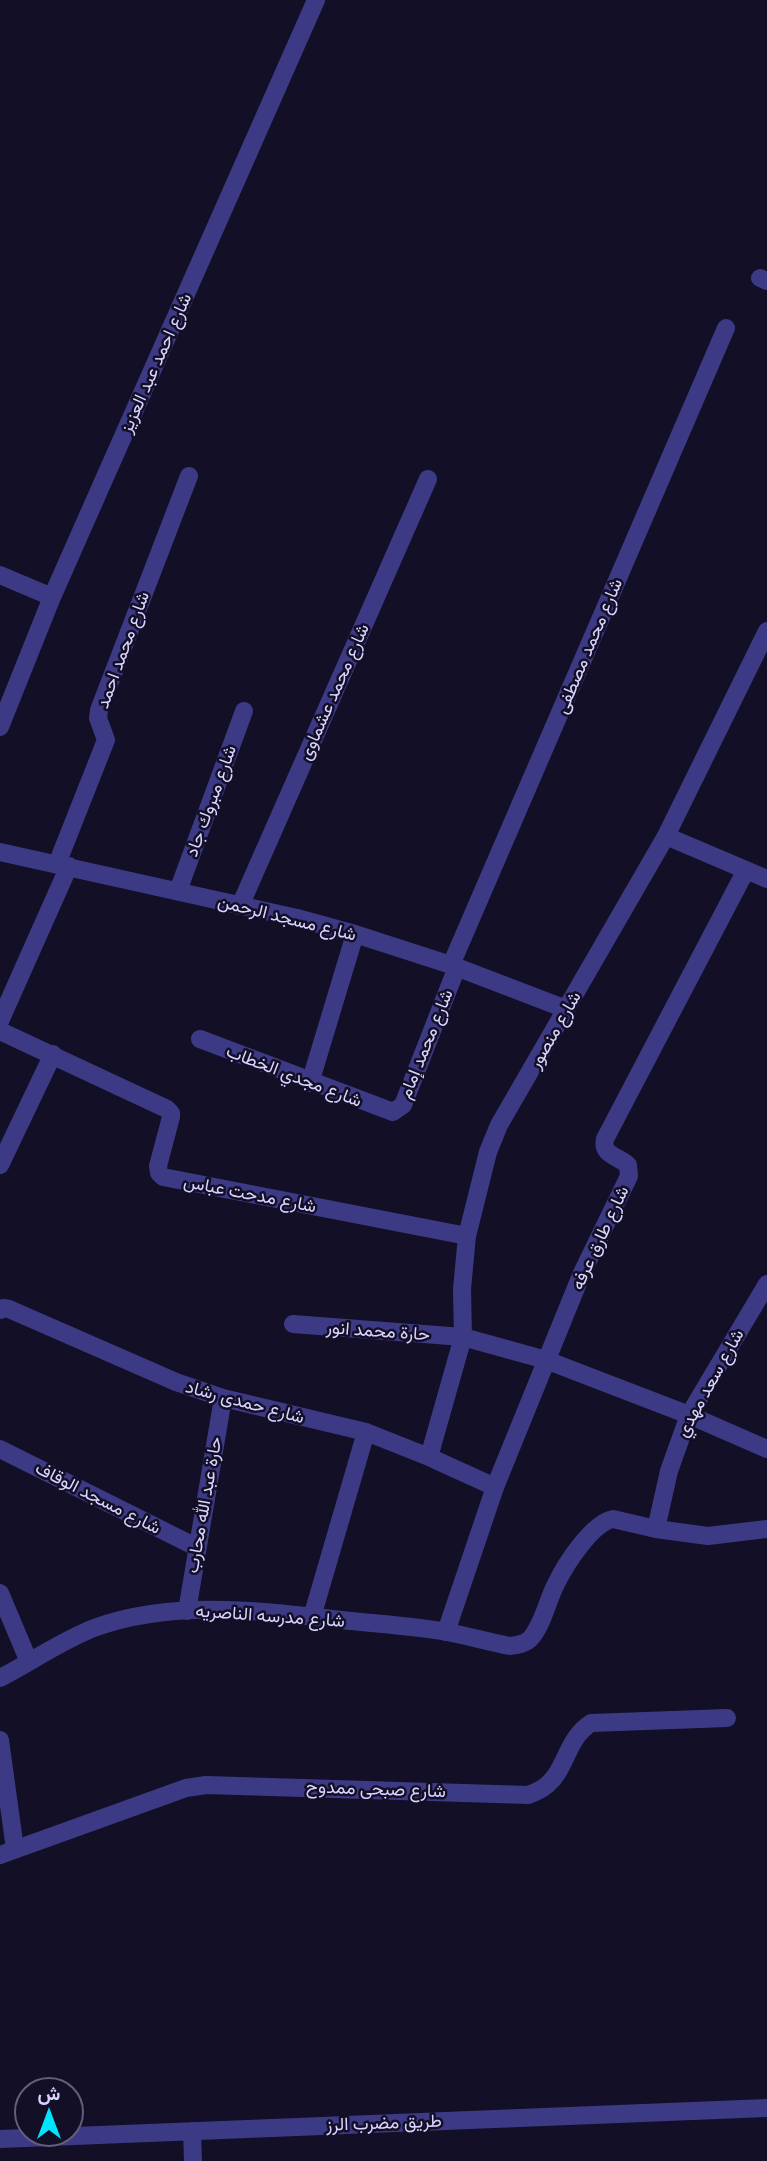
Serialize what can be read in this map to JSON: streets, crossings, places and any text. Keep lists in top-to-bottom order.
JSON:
{
  "streets": {
    "street": [
      "شارع احمد عبد العزيز",
      "شارع محمد مصطفى",
      "شارع محمد احمد",
      "شارع محمد عشماوى",
      "شارع مبروك جاد",
      "شارع مسجد الرحمن",
      "شارع منصور",
      "شارع محمد إمام",
      "شارع مجدي الخطاب",
      "شارع مدحت عباس",
      "شارع طارق عرفه",
      "حارة محمد انور",
      "شارع سعد مهدي",
      "شارع حمدى رشاد",
      "شارع مسجد الوقاف",
      "حارة عبد الله محارب",
      "شارع مدرسه الناصريه",
      "شارع صبحى ممدوح",
      "طريق مضرب الرز"
    ]
  },
  "crossings": [
    ["شارع محمد مصطفى", "شارع مسجد الرحمن"],
    ["شارع محمد مصطفى", "شارع محمد إمام"],
    ["شارع محمد احمد", "شارع مسجد الرحمن"],
    ["شارع محمد عشماوى", "شارع مسجد الرحمن"],
    ["شارع مبروك جاد", "شارع مسجد الرحمن"],
    ["شارع مسجد الرحمن", "شارع منصور"],
    ["شارع مسجد الرحمن", "شارع محمد إمام"],
    ["شارع منصور", "شارع مدحت عباس"],
    ["شارع منصور", "حارة محمد انور"],
    ["شارع منصور", "شارع حمدى رشاد"],
    ["شارع محمد إمام", "شارع مجدي الخطاب"],
    ["شارع طارق عرفه", "حارة محمد انور"],
    ["شارع طارق عرفه", "شارع حمدى رشاد"],
    ["شارع طارق عرفه", "شارع مدرسه الناصريه"],
    ["حارة محمد انور", "شارع سعد مهدي"],
    ["شارع سعد مهدي", "شارع مدرسه الناصريه"],
    ["شارع حمدى رشاد", "حارة عبد الله محارب"],
    ["شارع مسجد الوقاف", "حارة عبد الله محارب"],
    ["حارة عبد الله محارب", "شارع مدرسه الناصريه"]
  ],
  "north": "top"
}
